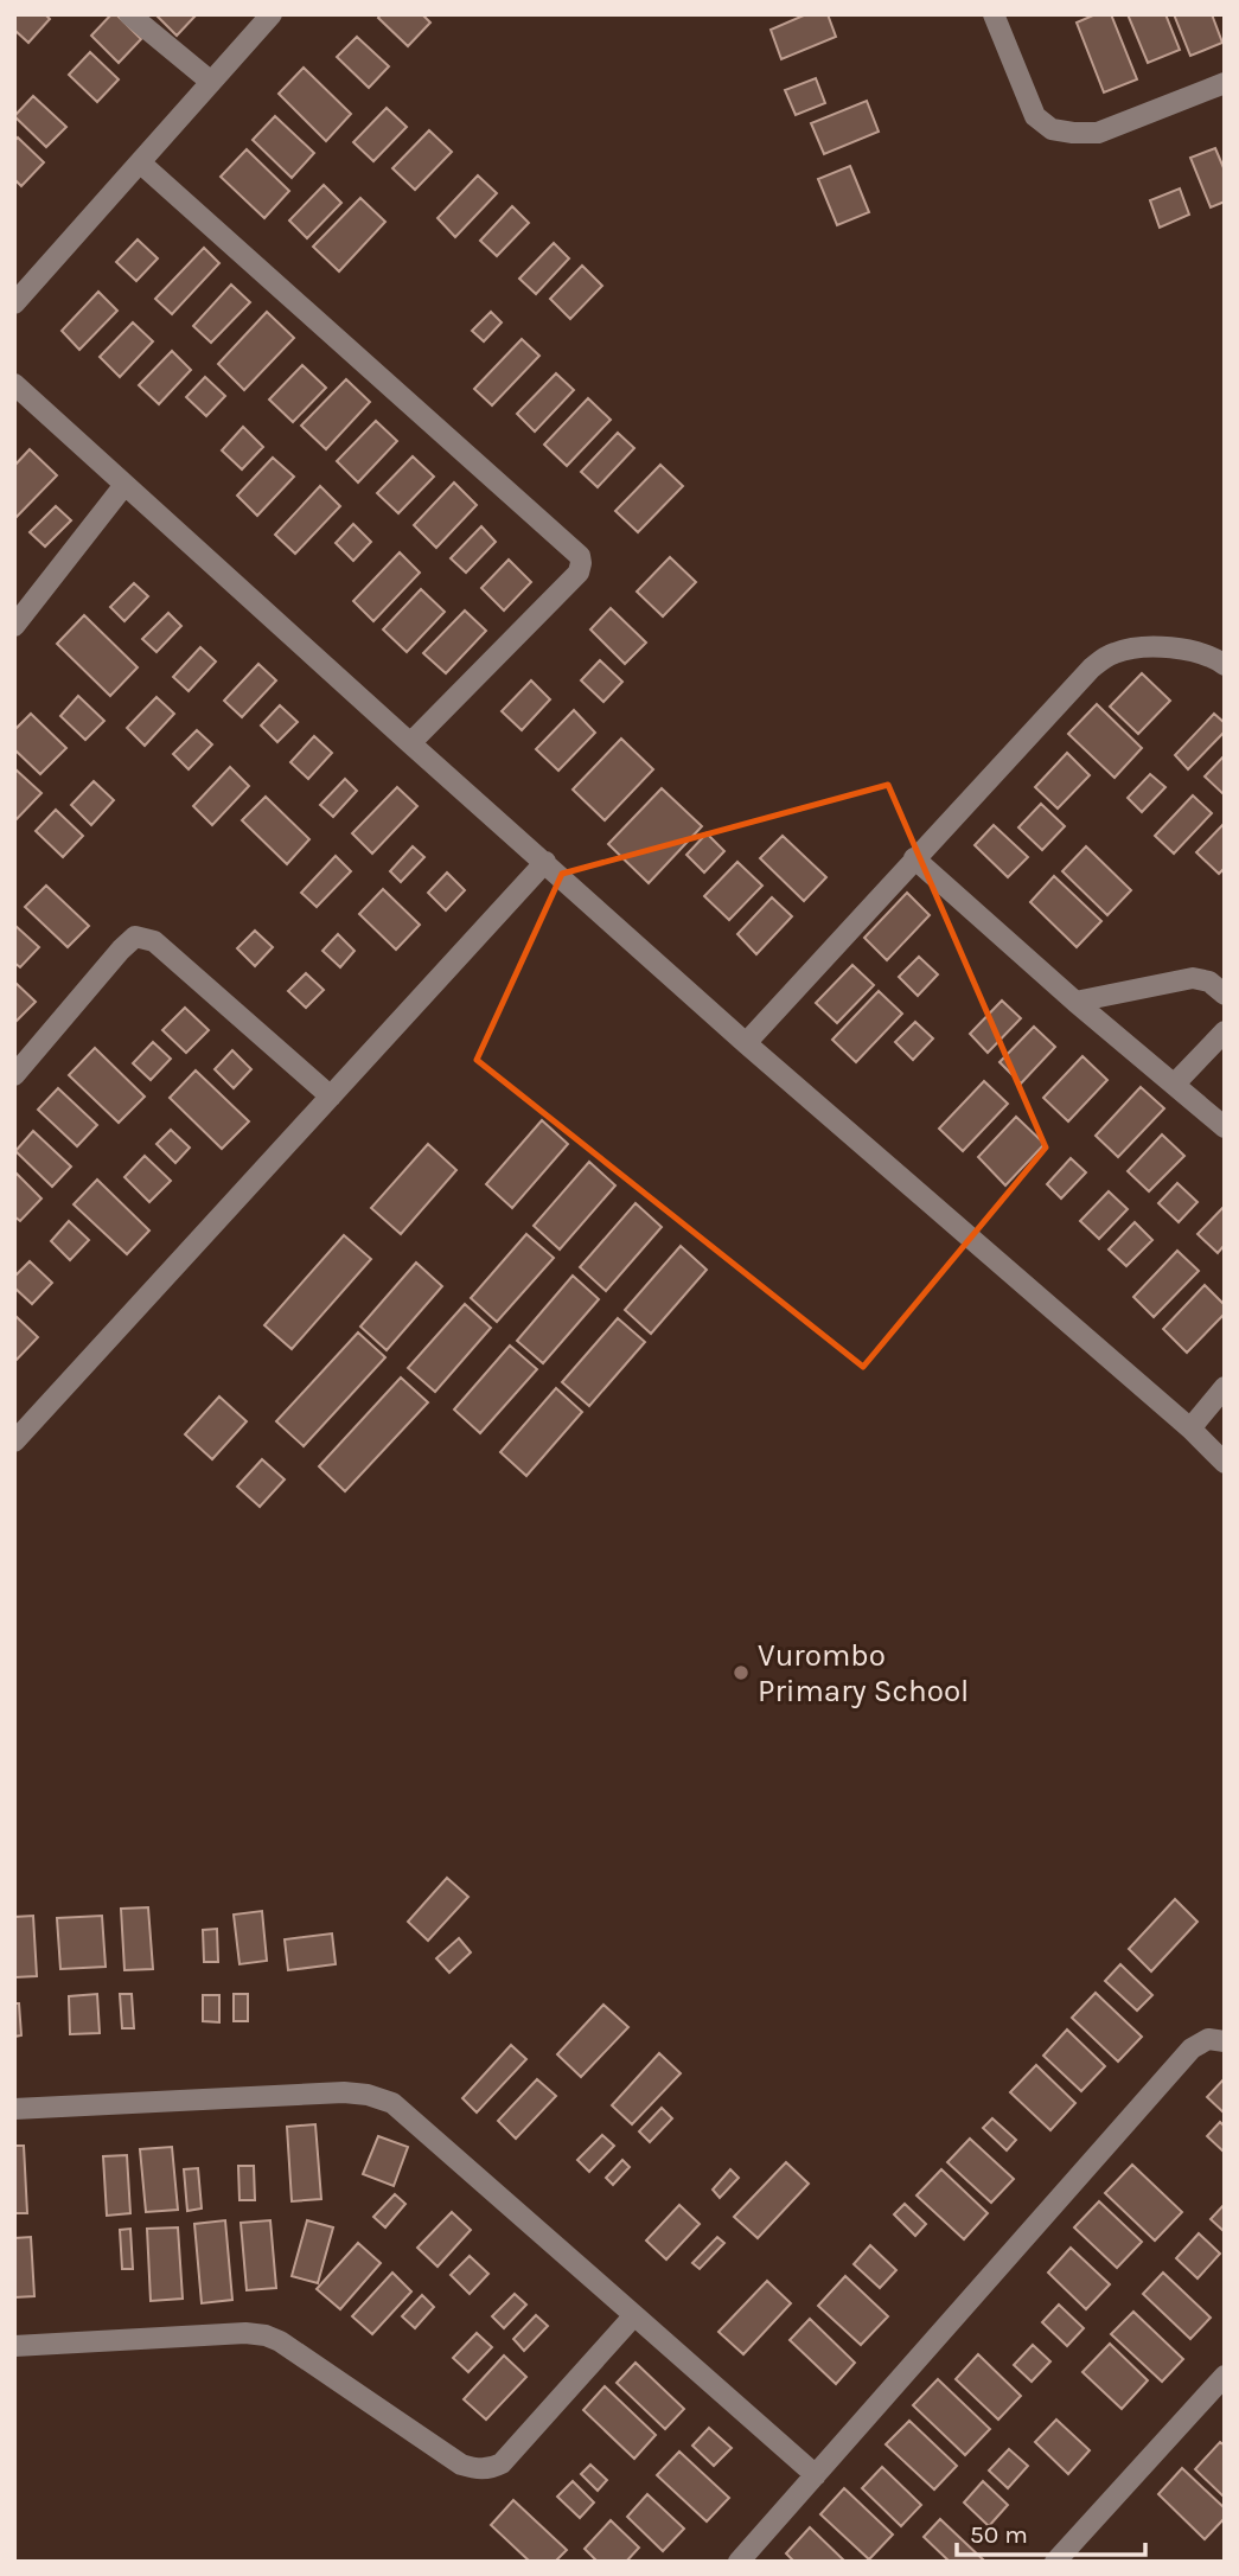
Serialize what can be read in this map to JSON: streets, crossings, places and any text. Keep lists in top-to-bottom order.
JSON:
{
  "places": ["Vurombo Primary School"],
  "scale_bar": "50 m"
}
